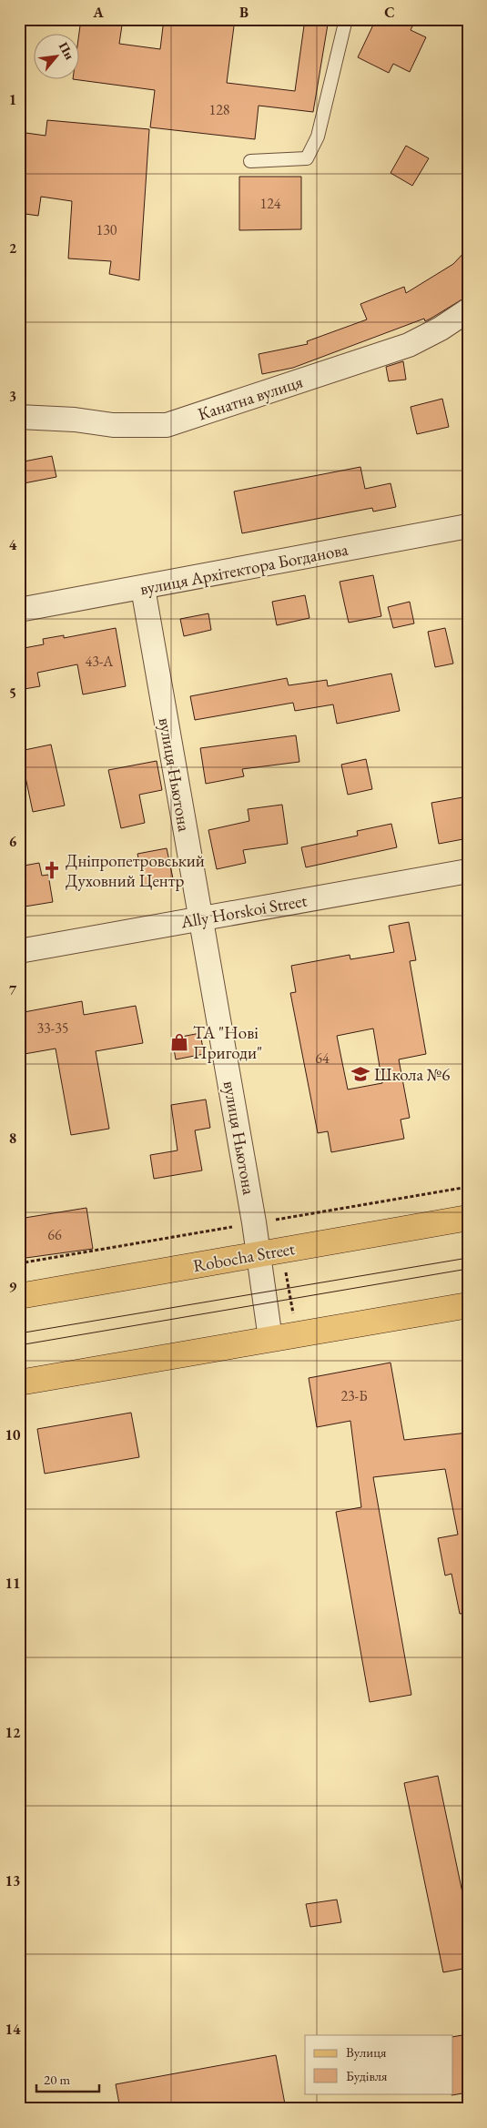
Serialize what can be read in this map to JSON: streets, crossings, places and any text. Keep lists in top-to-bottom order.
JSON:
{
  "streets": {
    "main road": ["Robocha Street"],
    "street": [
      "Канатна вулиця",
      "вулиця Архітектора Богданова",
      "вулиця Ньютона",
      "Ally Horskoi Street"
    ]
  },
  "crossings": [
    ["вулиця Архітектора Богданова", "вулиця Ньютона"],
    ["вулиця Ньютона", "Ally Horskoi Street"],
    ["вулиця Ньютона", "Robocha Street"]
  ],
  "places": {
    "church": ["Дніпропетровський Духовний Центр"],
    "shop": ["ТА \"Нові Пригоди\""],
    "school or university": ["Школа №6"]
  },
  "house_numbers": [
    "128",
    "124",
    "130",
    "43-А",
    "33-35",
    "64",
    "66",
    "23-Б"
  ],
  "legend": ["Вулиця", "Будівля"],
  "scale_bar": "20 m",
  "north": "top right",
  "grid": {
    "columns": ["A", "B", "C"],
    "rows": [
      "1",
      "2",
      "3",
      "4",
      "5",
      "6",
      "7",
      "8",
      "9",
      "10",
      "11",
      "12",
      "13",
      "14"
    ]
  }
}
